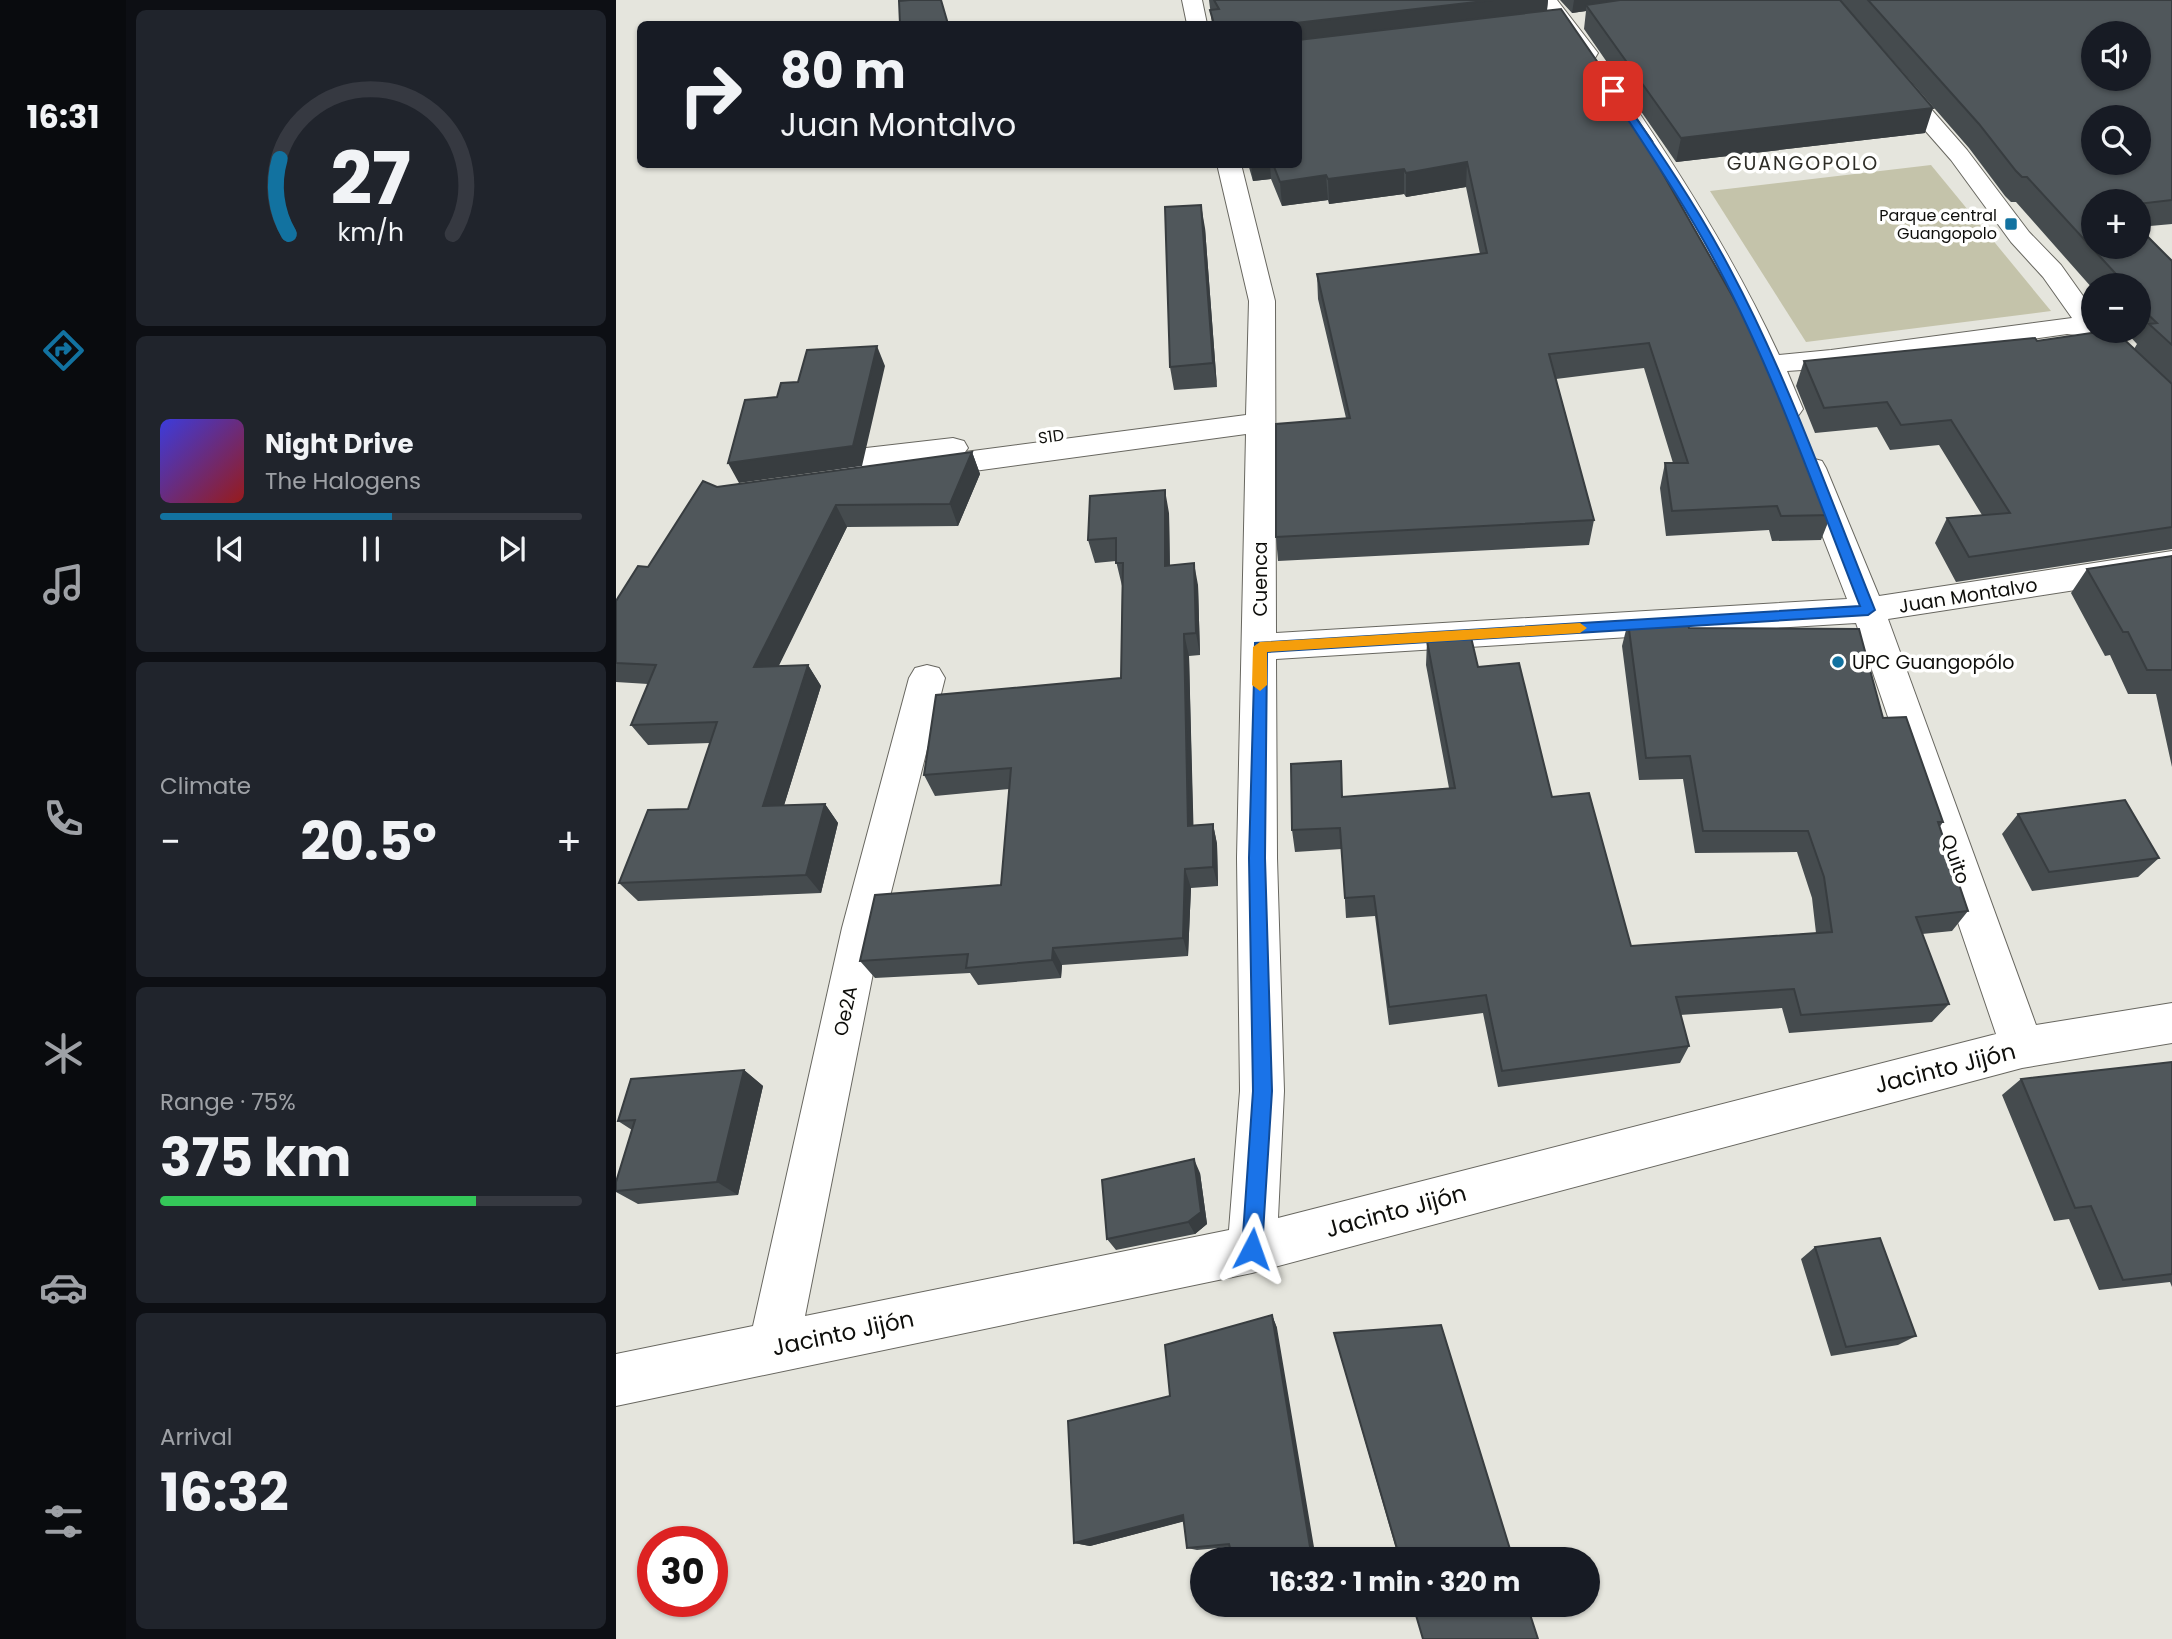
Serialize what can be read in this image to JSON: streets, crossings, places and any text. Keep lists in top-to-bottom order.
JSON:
{
  "streets": {
    "street": [
      "Cuenca",
      "Juan Montalvo",
      "Quito",
      "Oe2A",
      "Jacinto Jijón"
    ]
  },
  "crossings": [
    ["Cuenca", "Juan Montalvo"],
    ["Cuenca", "Jacinto Jijón"],
    ["Juan Montalvo", "Quito"],
    ["Quito", "Jacinto Jijón"],
    ["Oe2A", "Jacinto Jijón"]
  ],
  "districts": ["GUANGOPOLO"],
  "places": {
    "transit": ["Parque central Guangopolo"],
    "other": ["UPC Guangopólo"]
  },
  "page": {
    "tabs": "16:31",
    "map_buttons": ["+", "−"],
    "turn": ["80 m", "Juan Montalvo"],
    "song": ["Night Drive", "The Halogens"],
    "tile": [
      "Climate",
      ["Range · 75%", "375 km"],
      ["Arrival", "16:32"]
    ],
    "heat": ["−", "20.5°", "+"],
    "limit": "30",
    "trip": "16:32 · 1 min · 320 m",
    "gauge": ["27", "km/h"]
  }
}
